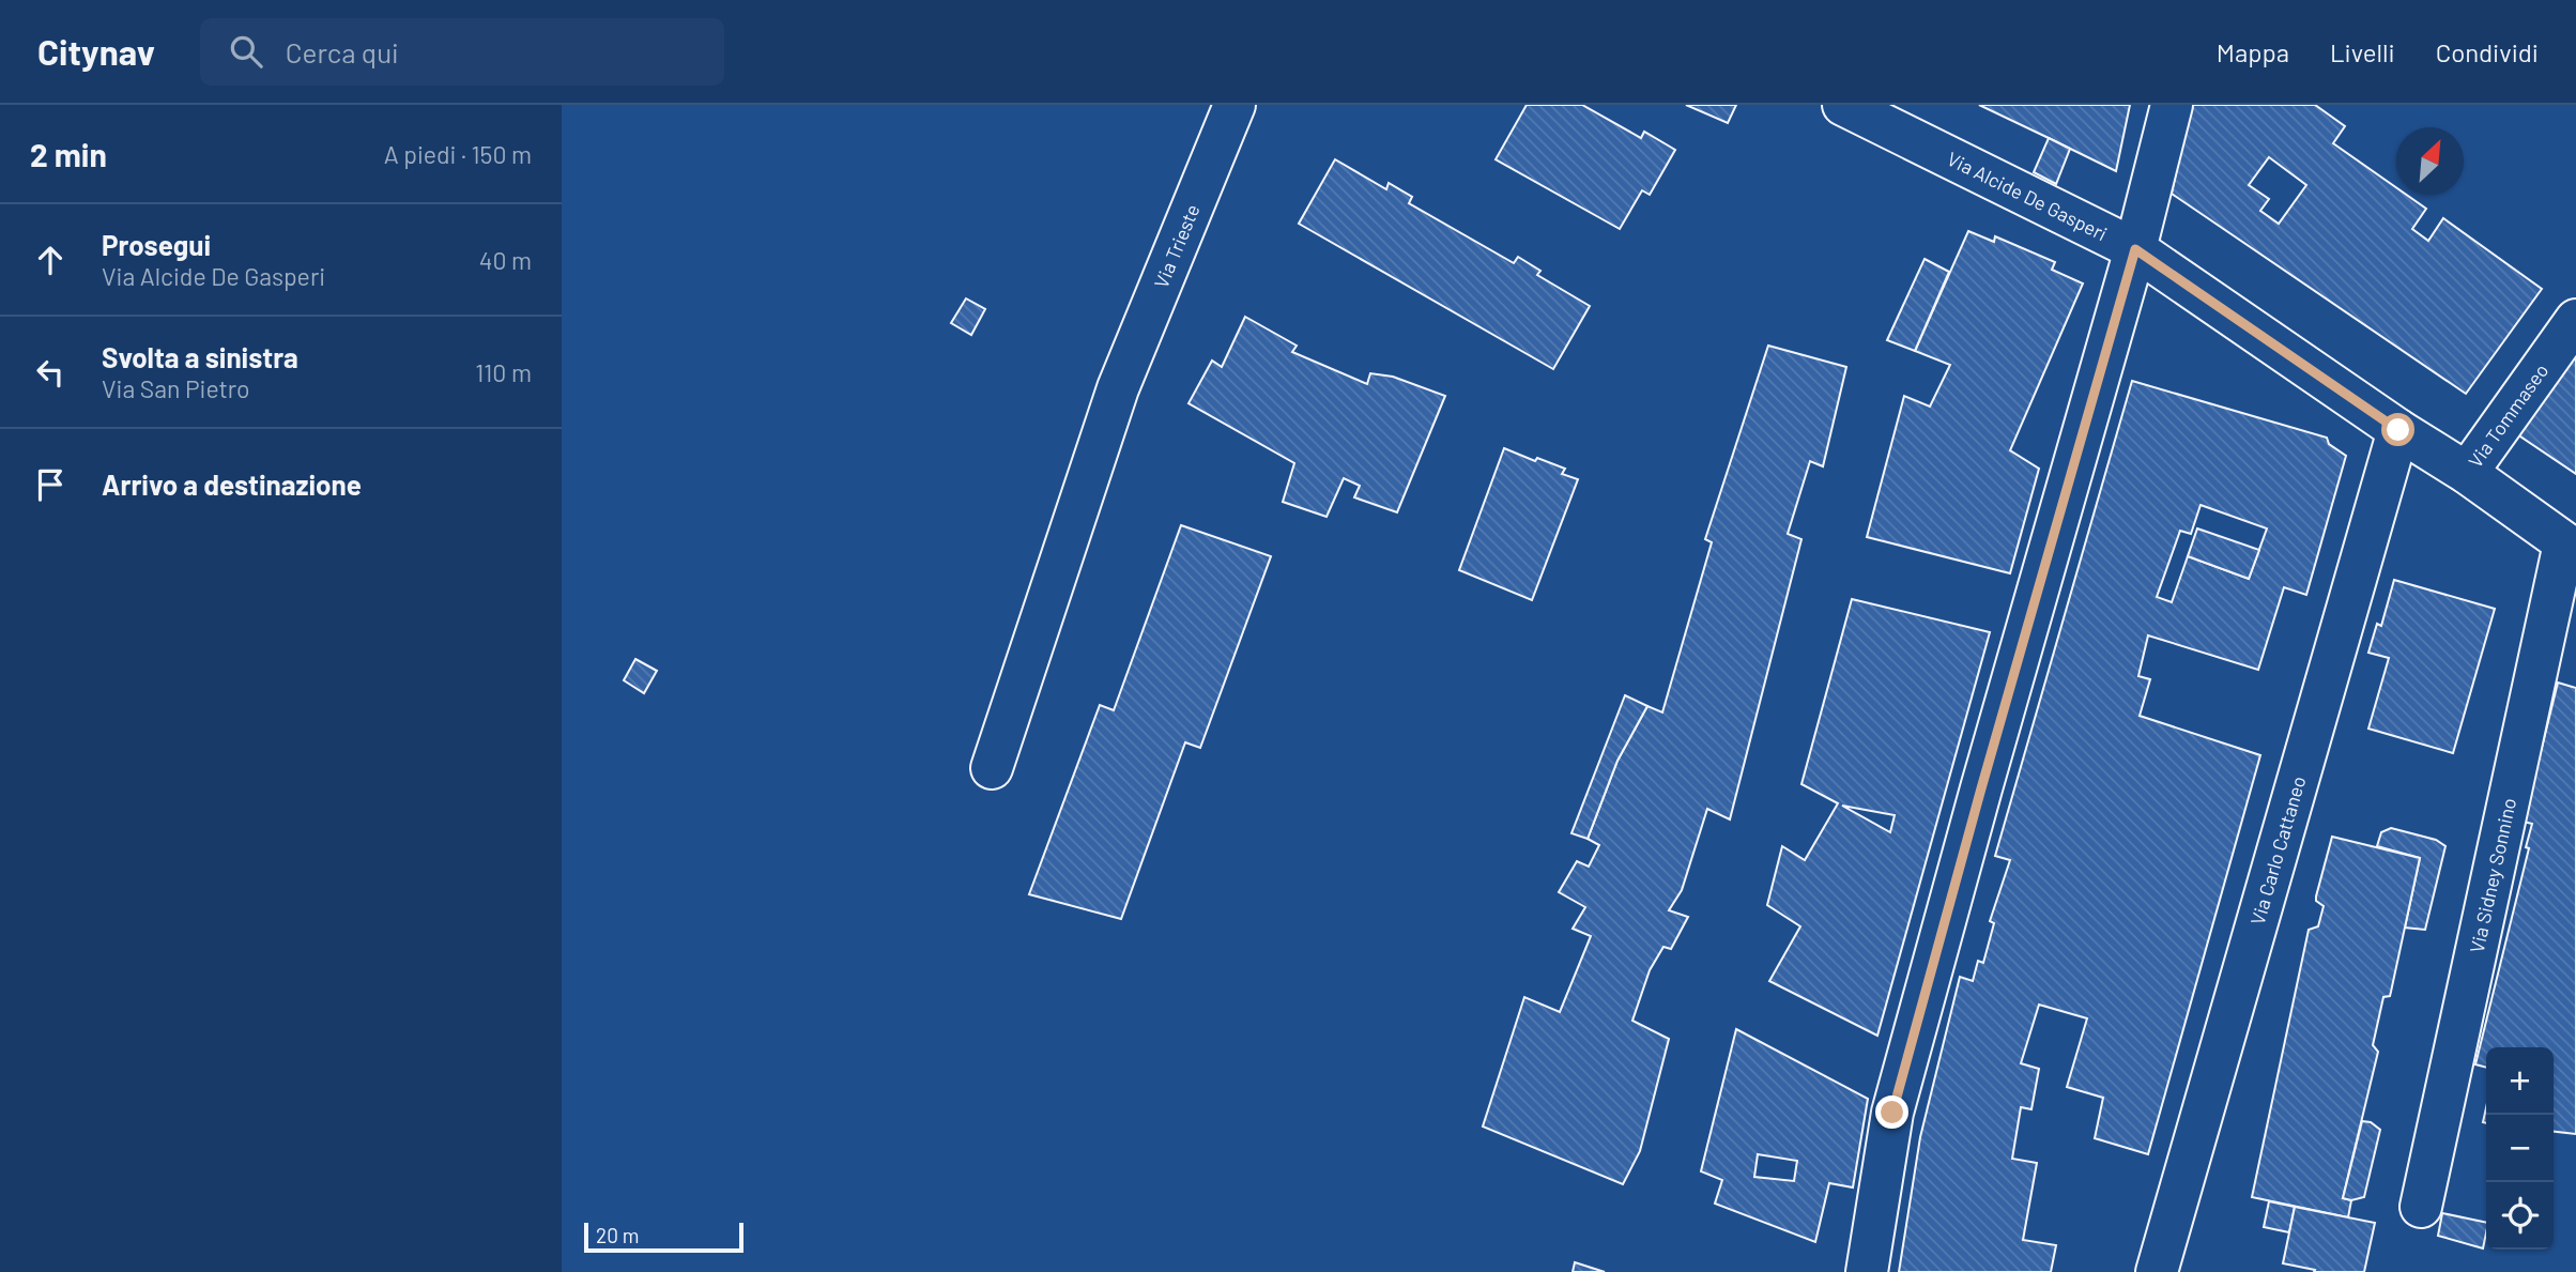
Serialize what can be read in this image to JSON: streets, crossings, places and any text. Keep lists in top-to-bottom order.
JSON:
{
  "streets": {
    "street": [
      "Via Alcide De Gasperi",
      "Via Trieste",
      "Via Tommaseo",
      "Via Carlo Cattaneo",
      "Via Sidney Sonnino"
    ]
  },
  "crossings": [
    ["Via Alcide De Gasperi", "Via Tommaseo"],
    ["Via Alcide De Gasperi", "Via Carlo Cattaneo"],
    ["Via Alcide De Gasperi", "Via Sidney Sonnino"]
  ],
  "scale_bar": "20 m",
  "north": "top right",
  "page": {
    "header": "Citynav",
    "search": "Cerca qui",
    "nav": ["Mappa", "Livelli", "Condividi"],
    "heading": ["2 min", "A piedi · 150 m"],
    "list": [
      ["Prosegui", "Via Alcide De Gasperi", "40 m"],
      ["Svolta a sinistra", "Via San Pietro", "110 m"],
      "Arrivo a destinazione"
    ],
    "map_buttons": ["+", "−"],
    "scale": "20 m"
  }
}
